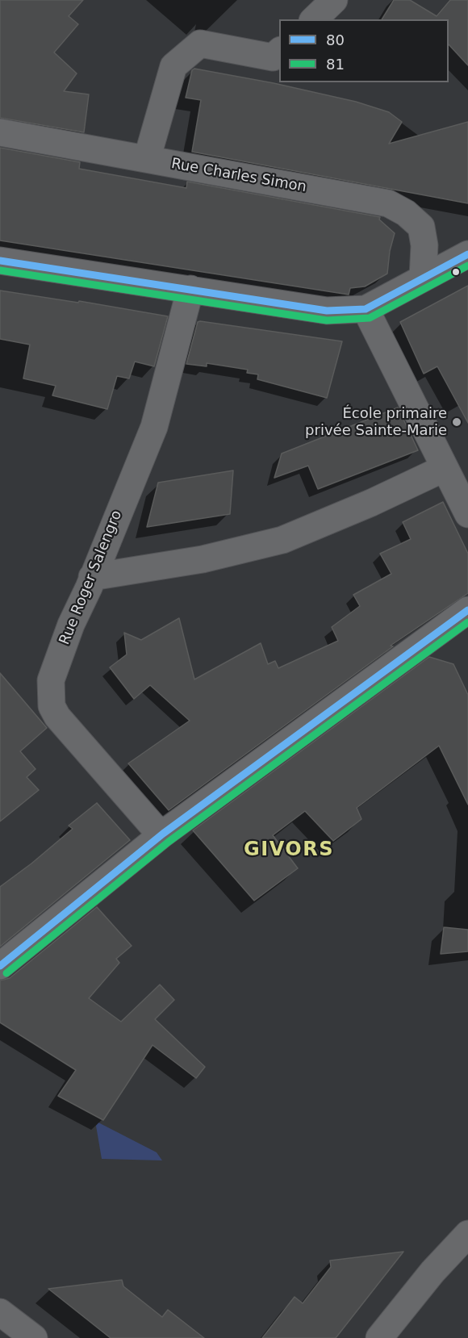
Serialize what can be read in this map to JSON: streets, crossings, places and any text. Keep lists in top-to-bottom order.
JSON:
{
  "streets": {
    "street": ["Rue Charles Simon", "Rue Roger Salengro"]
  },
  "districts": ["GIVORS"],
  "places": ["École primaire privée Sainte-Marie"],
  "lines": ["transit line 80", "transit line 81"],
  "legend": ["80", "81"]
}
